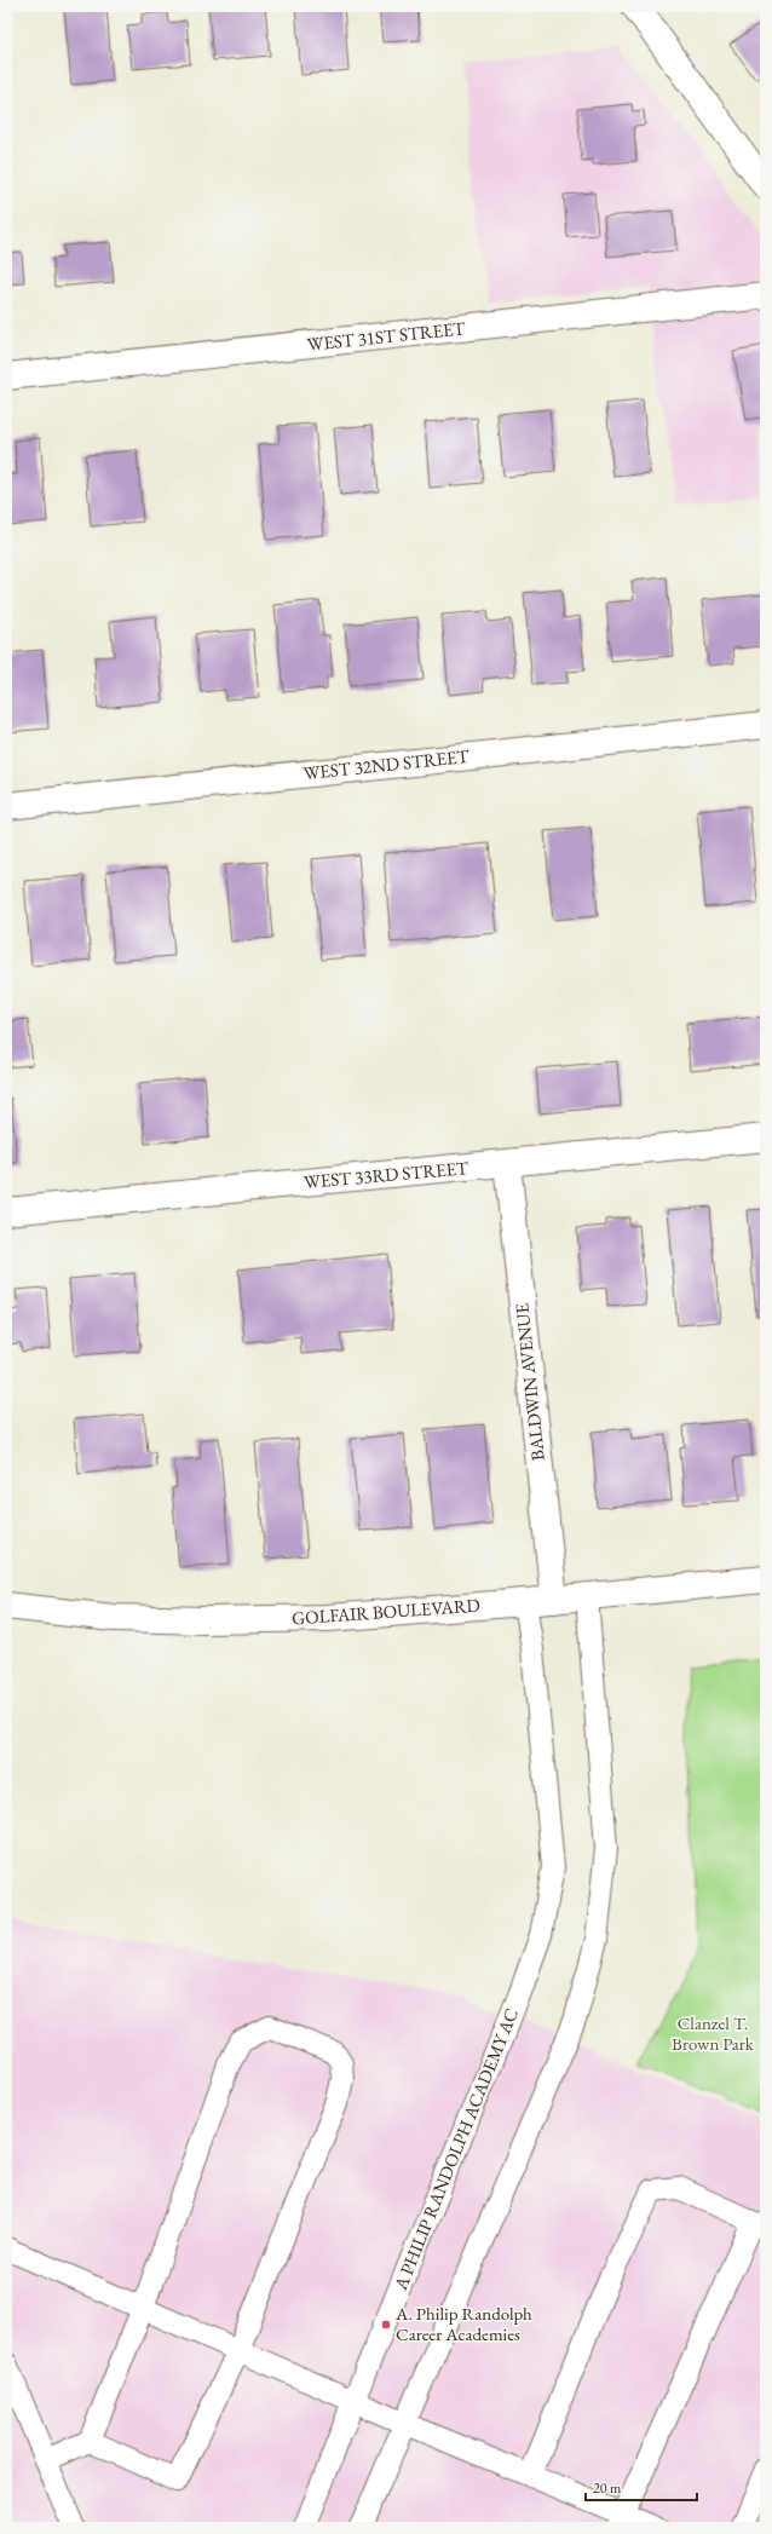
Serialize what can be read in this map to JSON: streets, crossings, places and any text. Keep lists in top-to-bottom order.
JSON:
{
  "streets": {
    "street": [
      "WEST 31ST STREET",
      "WEST 32ND STREET",
      "WEST 33RD STREET",
      "BALDWIN AVENUE",
      "GOLFAIR BOULEVARD"
    ],
    "lane": ["A PHILIP RANDOLPH ACADEMY AC"]
  },
  "crossings": [
    ["WEST 33RD STREET", "BALDWIN AVENUE"],
    ["BALDWIN AVENUE", "GOLFAIR BOULEVARD"],
    ["GOLFAIR BOULEVARD", "A PHILIP RANDOLPH ACADEMY AC"]
  ],
  "parks": ["Clanzel T. Brown Park"],
  "places": ["A. Philip Randolph Career Academies"],
  "scale_bar": "20 m"
}
